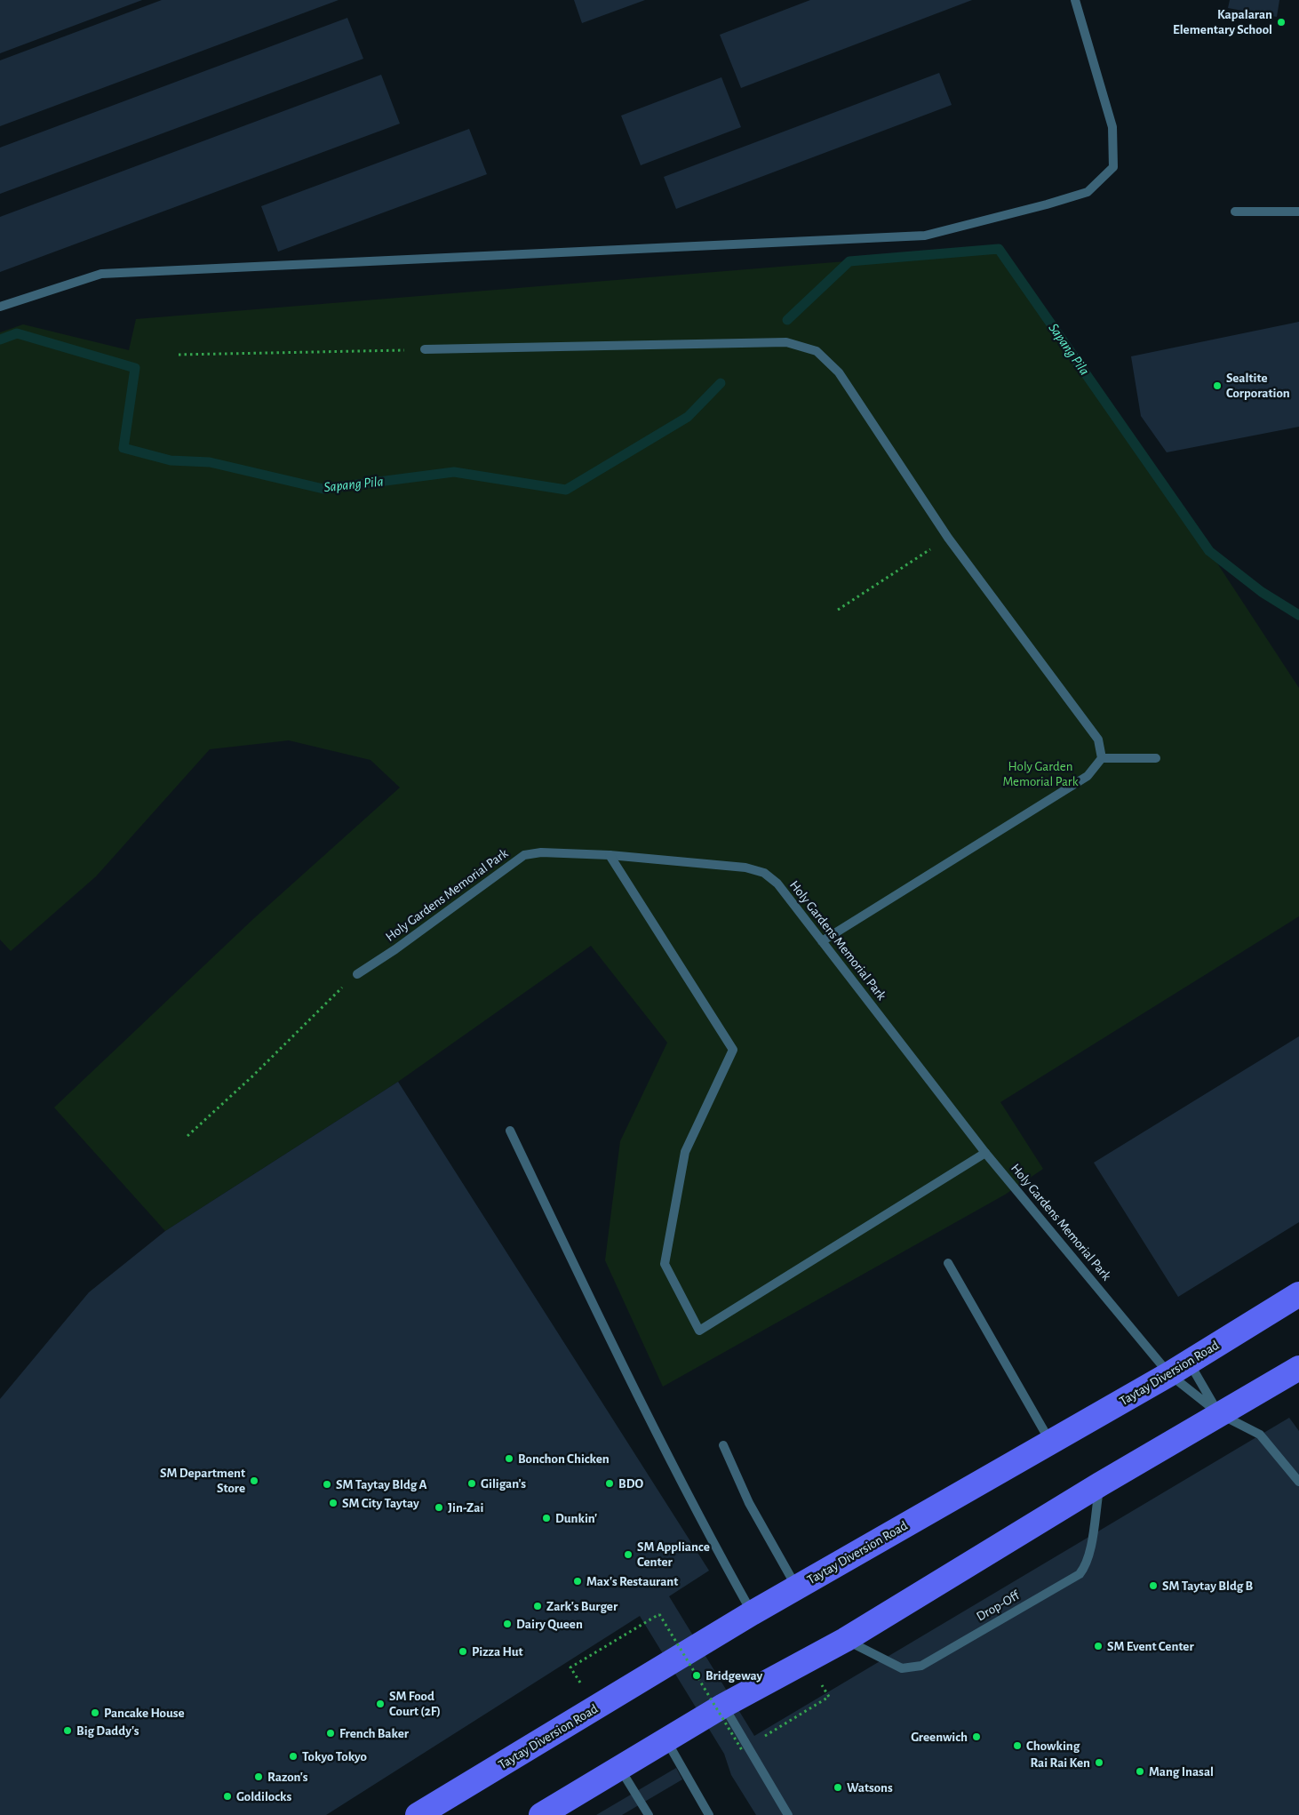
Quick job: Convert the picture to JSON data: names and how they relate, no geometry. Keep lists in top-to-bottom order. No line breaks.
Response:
{"streets":{"main road":["Taytay Diversion Road"],"street":["Holy Gardens Memorial Park","Drop-Off"]},"crossings":[["Holy Gardens Memorial Park","Taytay Diversion Road"]],"water":["Sapang Pila"],"parks":["Holy Garden Memorial Park"],"places":["Kapalaran Elementary School","Sealtite Corporation","Bonchon Chicken","SM Department Store","Giligan's","BDO","SM Taytay Bldg A","SM City Taytay","Jin-Zai","Dunkin'","SM Appliance Center","Max's Restaurant","SM Taytay Bldg B","Zark's Burger","Dairy Queen","SM Event Center","Pizza Hut","Bridgeway","SM Food Court (2F)","Pancake House","Big Daddy's","French Baker","Greenwich","Chowking","Tokyo Tokyo","Rai Rai Ken","Mang Inasal","Razon's","Watsons","Goldilocks"]}
